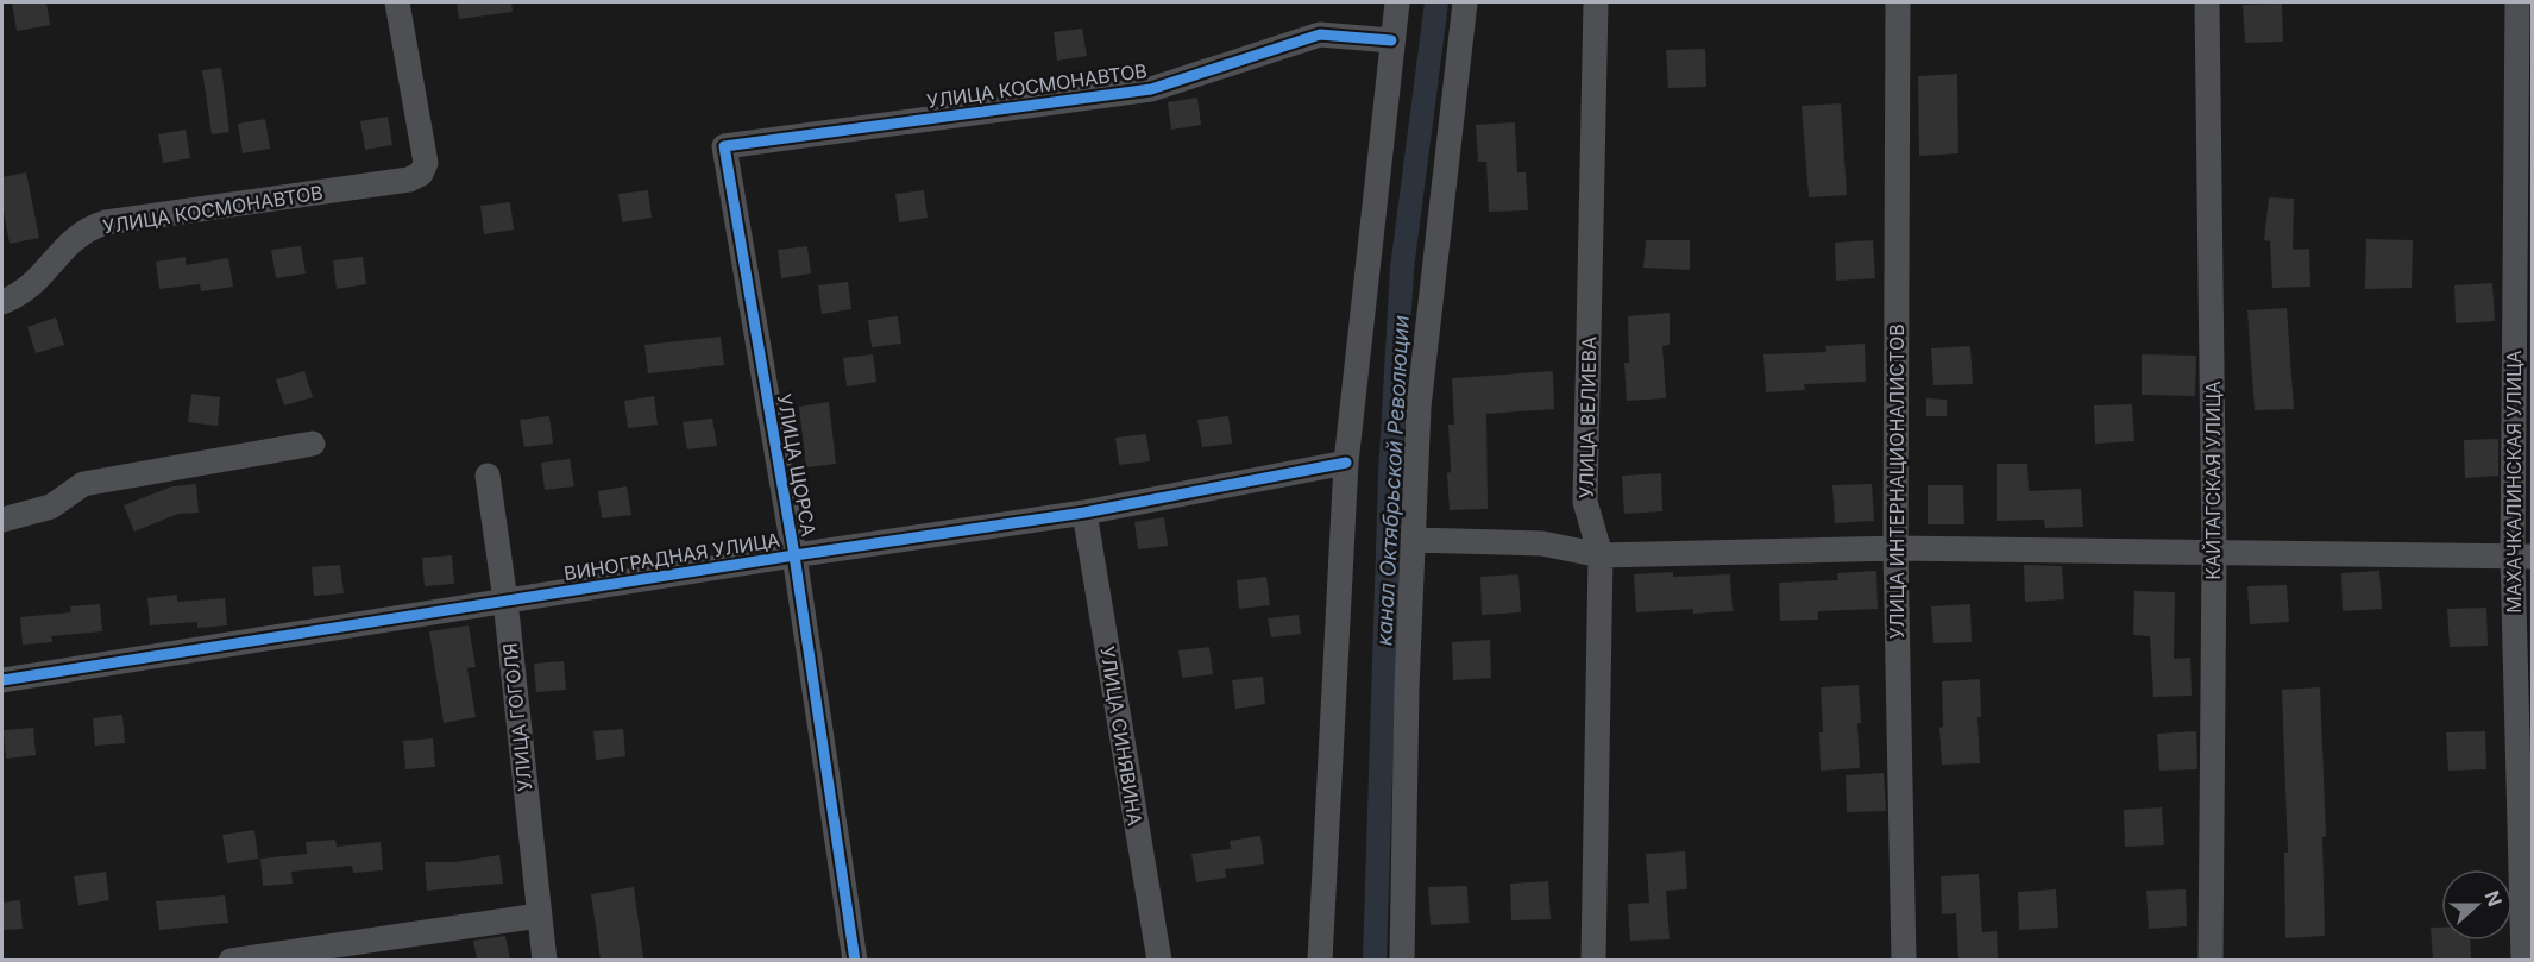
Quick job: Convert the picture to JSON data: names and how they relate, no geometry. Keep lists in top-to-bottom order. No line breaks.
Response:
{"streets":{"street":["УЛИЦА КОСМОНАВТОВ","УЛИЦА ВЕЛИЕВА","УЛИЦА ЩОРСА","КАЙТАГСКАЯ УЛИЦА","УЛИЦА ИНТЕРНАЦИОНАЛИСТОВ","МАХАЧКАЛИНСКАЯ УЛИЦА","ВИНОГРАДНАЯ УЛИЦА","УЛИЦА ГОГОЛЯ","УЛИЦА СИНЯВИНА"]},"crossings":[["УЛИЦА КОСМОНАВТОВ","УЛИЦА ЩОРСА"],["УЛИЦА ЩОРСА","ВИНОГРАДНАЯ УЛИЦА"],["ВИНОГРАДНАЯ УЛИЦА","УЛИЦА ГОГОЛЯ"],["ВИНОГРАДНАЯ УЛИЦА","УЛИЦА СИНЯВИНА"]],"water":["канал Октябрьской Революции"],"north":"right"}
